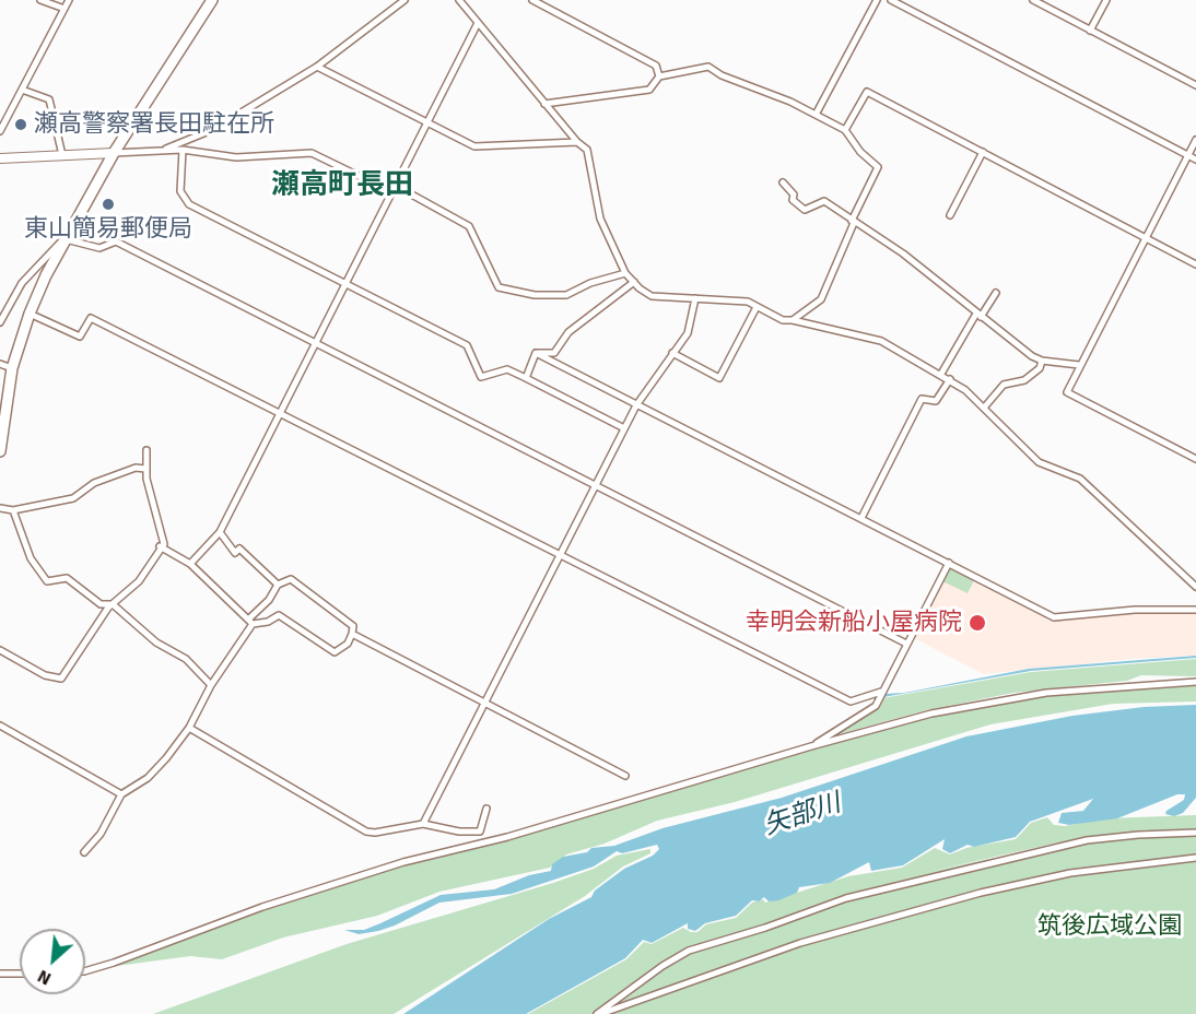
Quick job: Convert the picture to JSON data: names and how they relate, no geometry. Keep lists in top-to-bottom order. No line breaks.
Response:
{"districts":["瀬高町長田"],"water":["矢部川"],"parks":["筑後広域公園"],"places":["瀬高警察署長田駐在所","東山簡易郵便局","幸明会新船小屋病院"],"north":"bottom left"}
